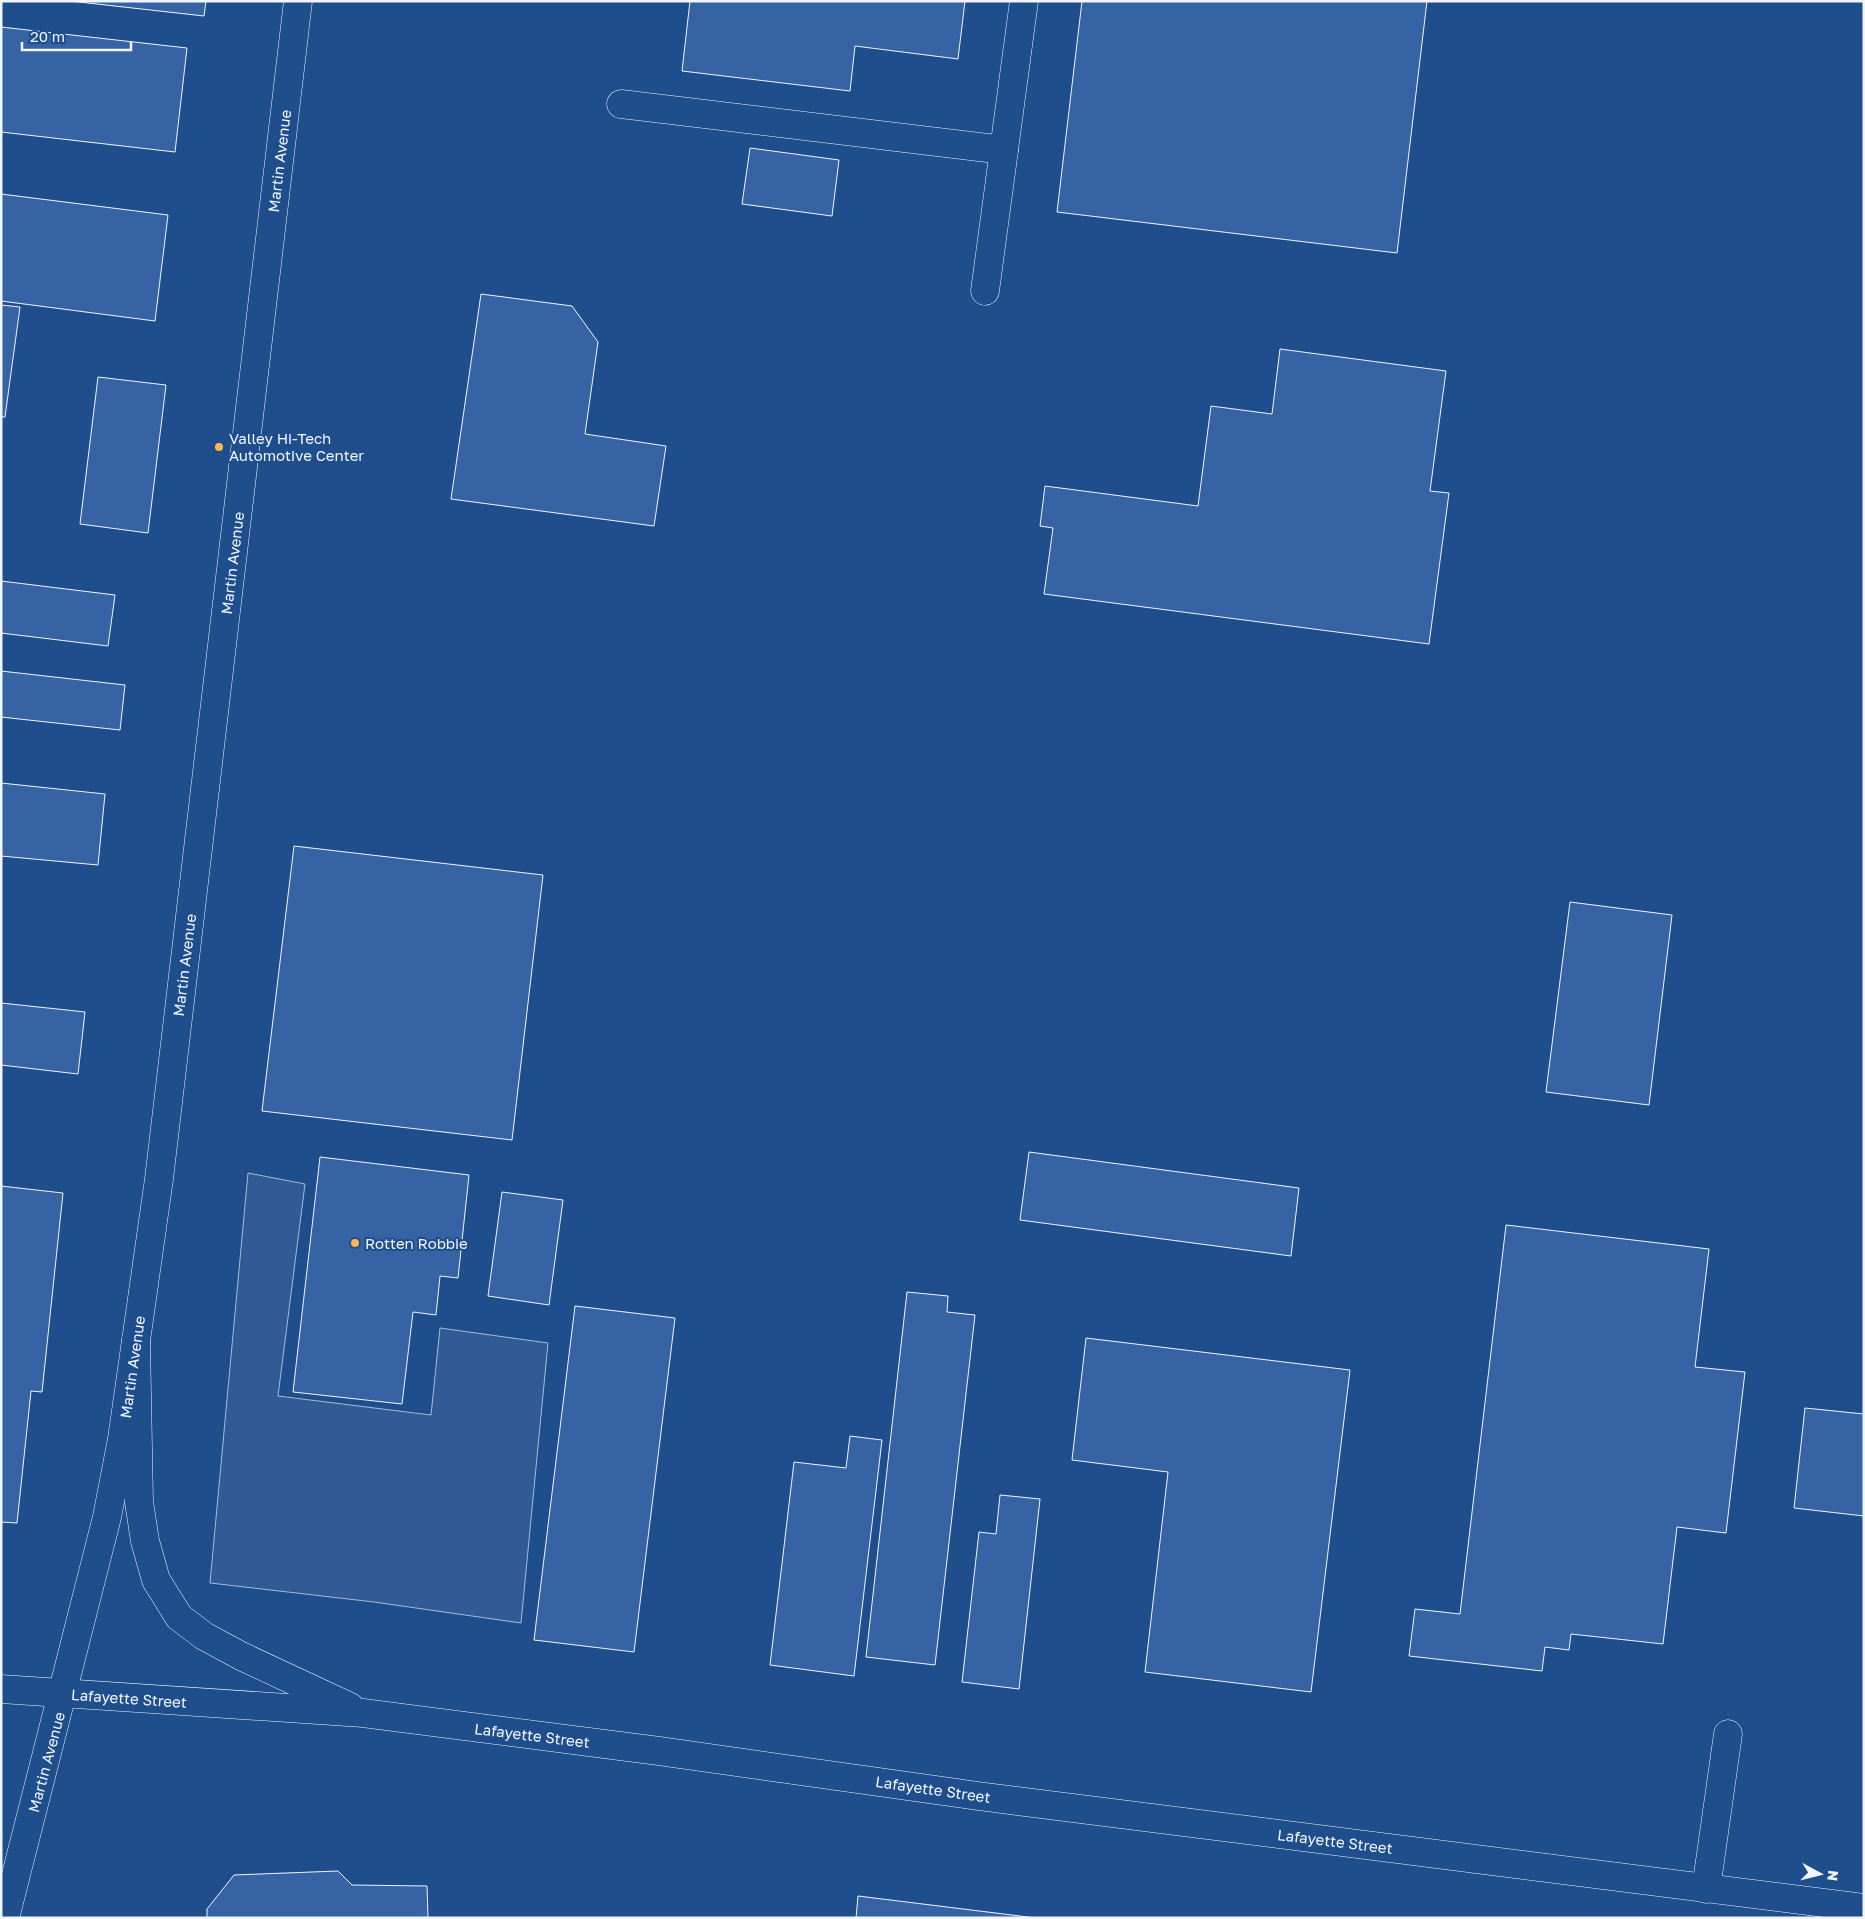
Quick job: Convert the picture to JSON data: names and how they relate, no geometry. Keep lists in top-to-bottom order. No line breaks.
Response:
{"streets":{"main road":["Martin Avenue","Lafayette Street"]},"crossings":[["Martin Avenue","Lafayette Street"]],"places":["Valley Hi-Tech Automotive Center","Rotten Robbie"],"scale_bar":"20 m","north":"right"}
